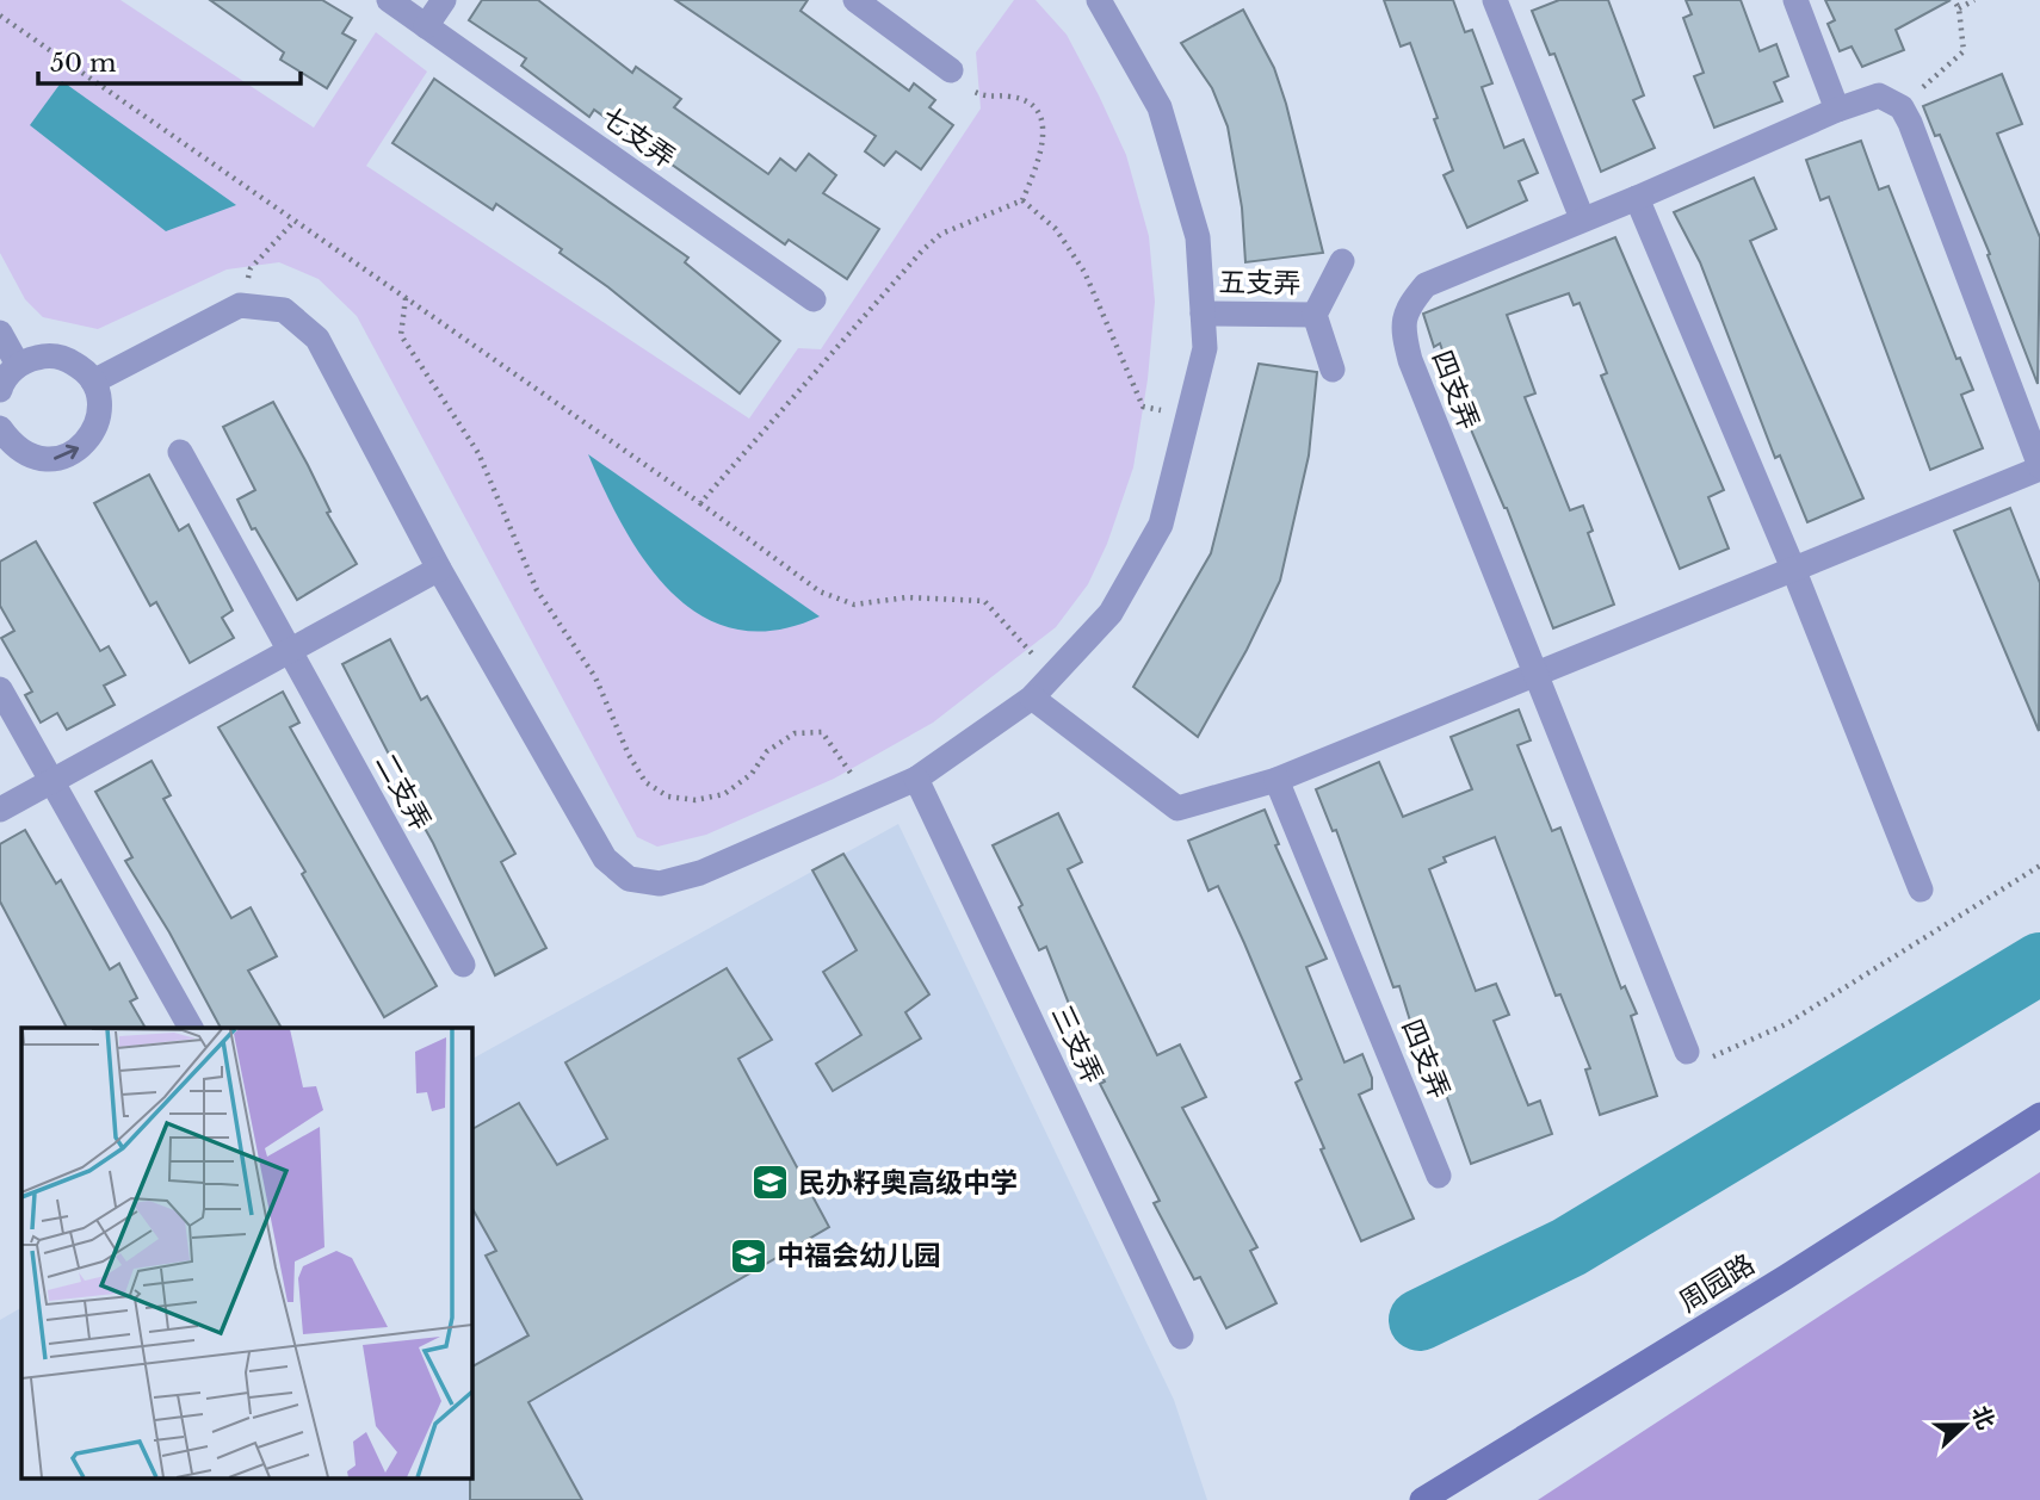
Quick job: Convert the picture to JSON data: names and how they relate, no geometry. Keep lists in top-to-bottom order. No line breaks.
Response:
{"streets":{"street":["七支弄","五支弄","四支弄","二支弄","三支弄","周园路"]},"places":{"school or university":["民办籽奥高级中学","中福会幼儿园"]},"scale_bar":"50 m","north":"right"}
